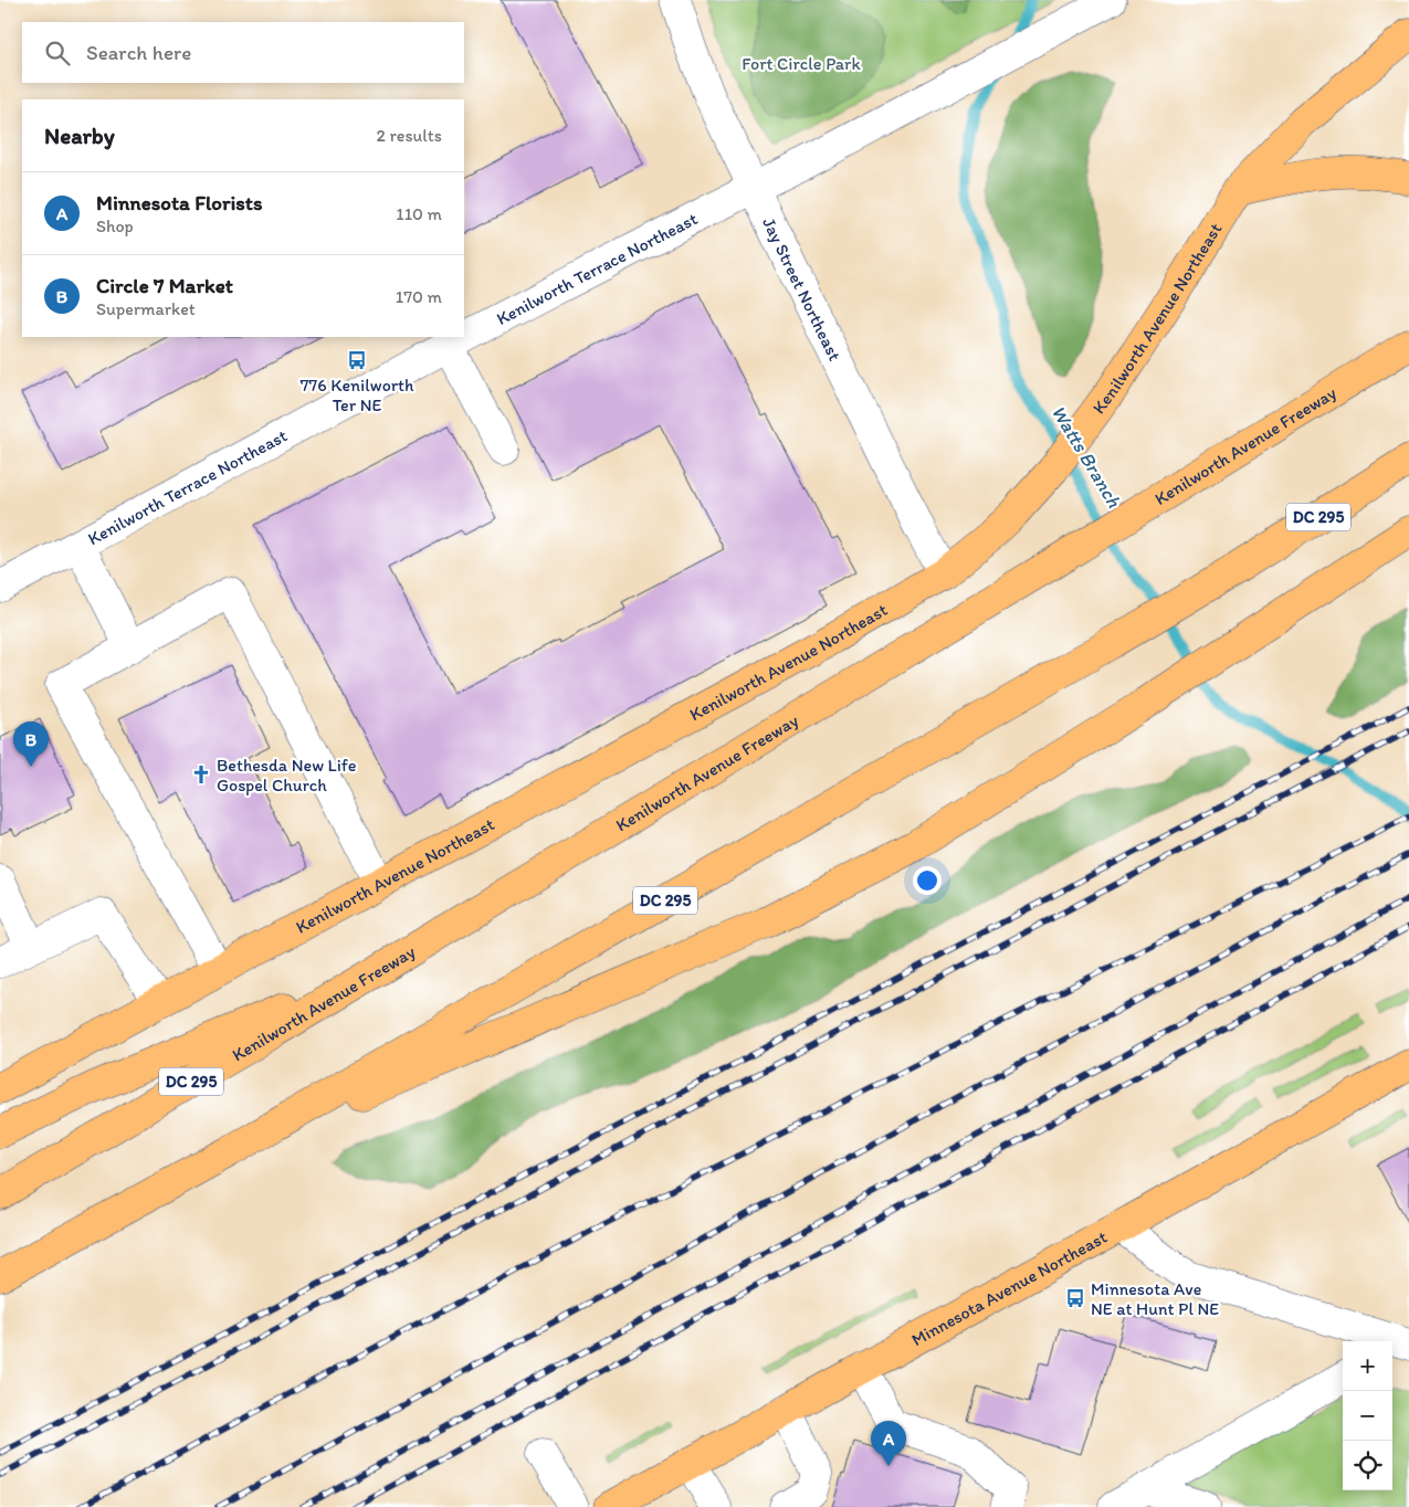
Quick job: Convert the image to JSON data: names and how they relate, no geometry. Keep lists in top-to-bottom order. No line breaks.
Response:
{"streets":{"main road":["Kenilworth Avenue Northeast","Kenilworth Avenue Freeway","DC 295","Minnesota Avenue Northeast"],"street":["Kenilworth Terrace Northeast","Jay Street Northeast"]},"crossings":[["Kenilworth Terrace Northeast","Jay Street Northeast"],["Jay Street Northeast","Kenilworth Avenue Northeast"]],"water":["Watts Branch"],"parks":["Fort Circle Park"],"places":{"bus stop":["776 Kenilworth Ter NE","Minnesota Ave NE at Hunt Pl NE"],"church":["Bethesda New Life Gospel Church"]},"page":{"search":"Search here","heading":["Nearby","2 results"],"list":[{"mark":"A","name":"Minnesota Florists","note":"Shop","value":"110 m"},{"mark":"B","name":"Circle 7 Market","note":"Supermarket","value":"170 m"}],"pins":["B","A"],"map_buttons":["+","−"]}}
